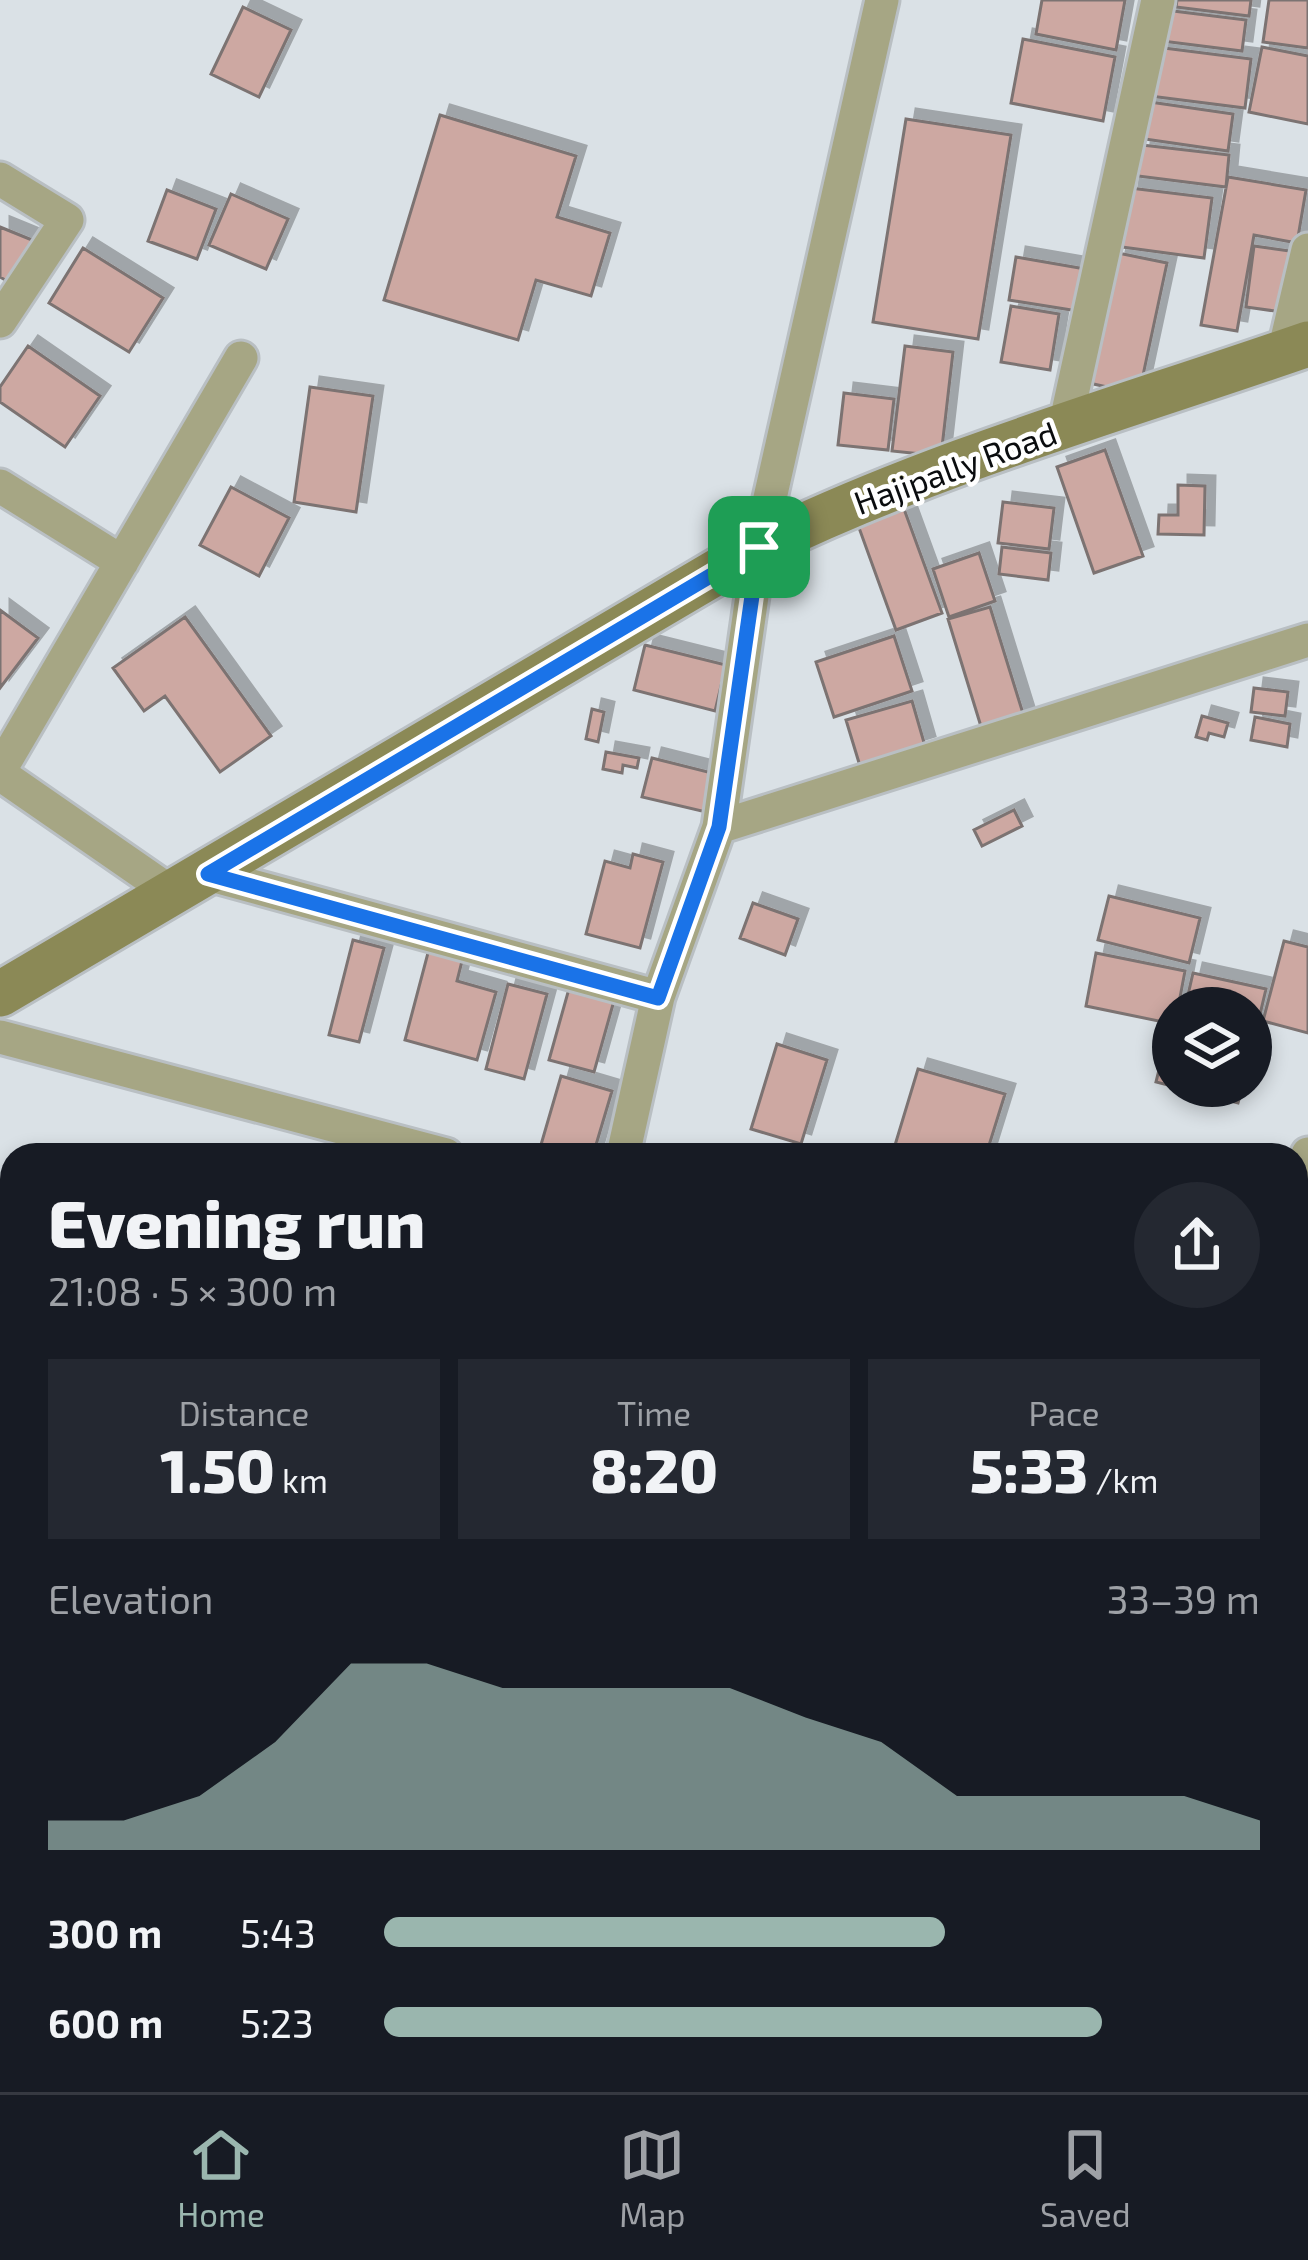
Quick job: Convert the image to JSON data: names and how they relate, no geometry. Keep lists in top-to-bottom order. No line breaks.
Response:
{"streets":{"street":["Hajipally Road"]},"page":{"heading":["Evening run","21:08 · 5 × 300 m"],"stats":[["Distance","1.50 km"],["Time","8:20"],["Pace","5:33 /km"]],"chart":["Elevation","33–39 m"],"list":[{"name":"300 m","note":"5:43"},{"name":"600 m","note":"5:23"}],"tabs":["Home","Map","Saved"]}}
